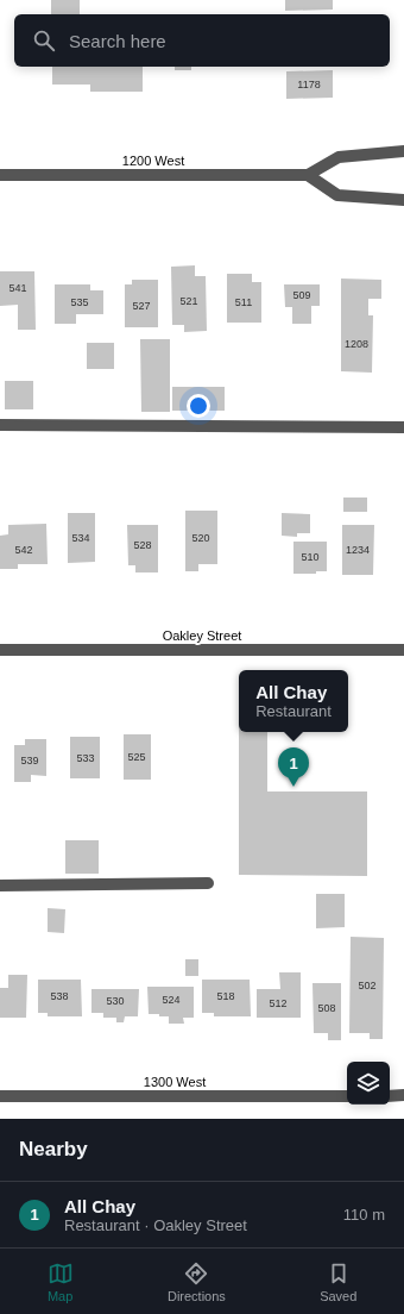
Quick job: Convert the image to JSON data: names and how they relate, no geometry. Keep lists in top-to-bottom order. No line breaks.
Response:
{"streets":{"street":["1200 West","Oakley Street","1300 West"]},"house_numbers":["1178","541","509","521","535","511","527","1208","534","520","528","542","1234","510","525","533","539","502","538","518","524","530","512","508"],"page":{"search":"Search here","popup":["All Chay","Restaurant"],"pins":"1","heading":"Nearby","list":[{"mark":"1","name":"All Chay","note":"Restaurant · Oakley Street","value":"110 m"}],"nav":["Map","Directions","Saved"]}}
